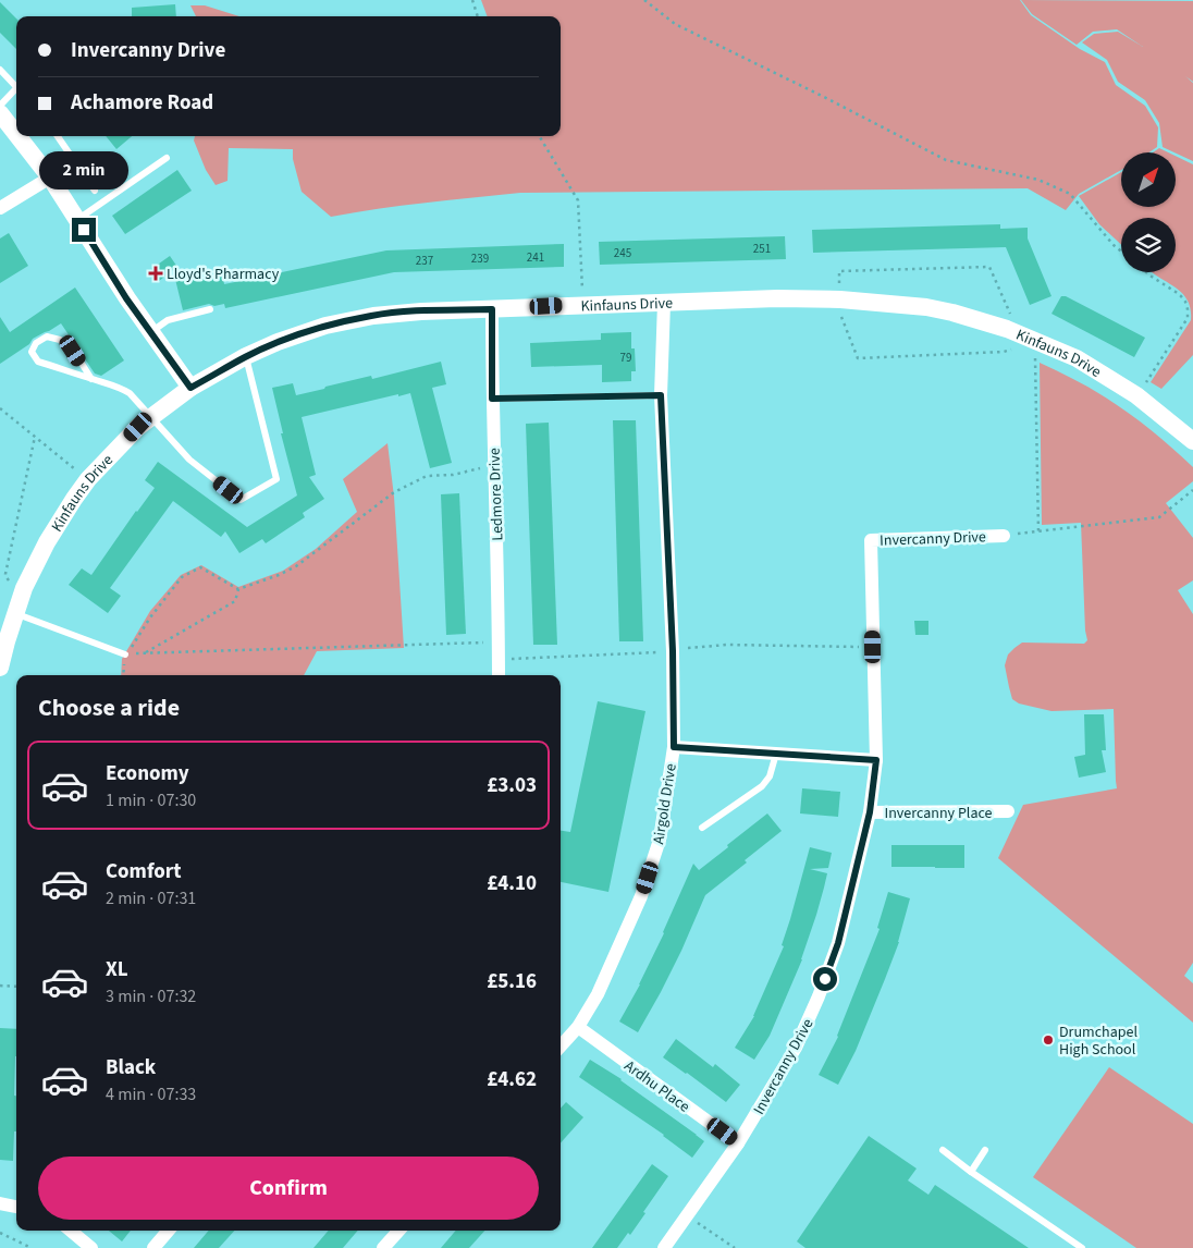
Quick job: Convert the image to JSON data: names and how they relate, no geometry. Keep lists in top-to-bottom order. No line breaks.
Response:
{"streets":{"street":["Kinfauns Drive","Ledmore Drive","Invercanny Drive","Airgold Drive","Invercanny Place","Ardhu Place"]},"crossings":[["Kinfauns Drive","Ledmore Drive"],["Kinfauns Drive","Airgold Drive"],["Invercanny Drive","Invercanny Place"],["Invercanny Drive","Ardhu Place"],["Airgold Drive","Ardhu Place"]],"places":{"health":["Lloyd's Pharmacy"],"other":["Drumchapel High School"]},"house_numbers":["251","245","241","239","237","79"],"north":"top right","page":{"banner":["Invercanny Drive","Achamore Road"],"bubble":"2 min","heading":"Choose a ride","list":[{"name":"Economy","note":"1 min · 07:30","value":"£3.03"},{"name":"Comfort","note":"2 min · 07:31","value":"£4.10"},{"name":"XL","note":"3 min · 07:32","value":"£5.16"},{"name":"Black","note":"4 min · 07:33","value":"£4.62"}],"buttons":"Confirm"}}
